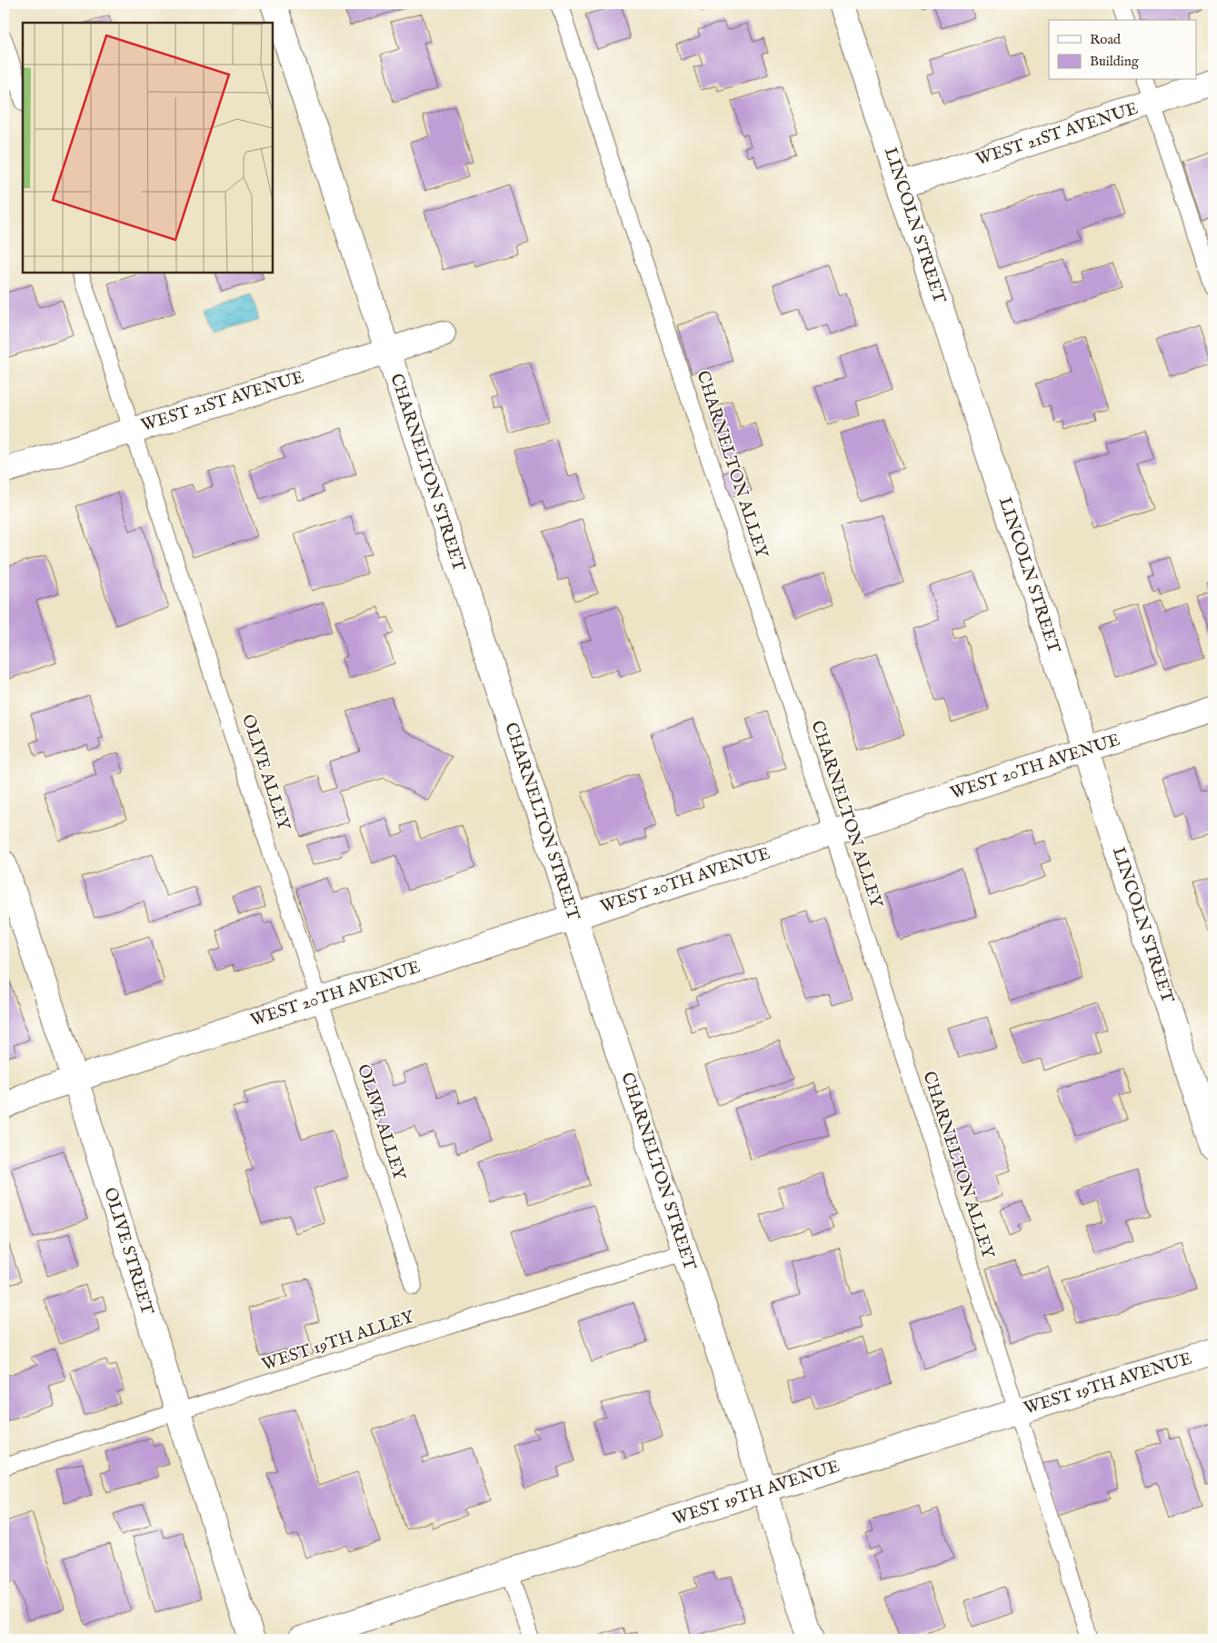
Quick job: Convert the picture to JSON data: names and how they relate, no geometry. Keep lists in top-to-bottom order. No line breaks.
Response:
{"streets":{"street":["WEST 21ST AVENUE","LINCOLN STREET","CHARNELTON STREET","WEST 20TH AVENUE","OLIVE STREET","WEST 19TH AVENUE"],"lane":["CHARNELTON ALLEY","OLIVE ALLEY","WEST 19TH ALLEY"]},"crossings":[["WEST 21ST AVENUE","LINCOLN STREET"],["WEST 21ST AVENUE","CHARNELTON STREET"],["WEST 21ST AVENUE","OLIVE ALLEY"],["LINCOLN STREET","WEST 20TH AVENUE"],["CHARNELTON ALLEY","WEST 20TH AVENUE"],["CHARNELTON ALLEY","WEST 19TH AVENUE"],["CHARNELTON STREET","WEST 20TH AVENUE"],["CHARNELTON STREET","WEST 19TH ALLEY"],["CHARNELTON STREET","WEST 19TH AVENUE"],["WEST 20TH AVENUE","OLIVE ALLEY"],["WEST 20TH AVENUE","OLIVE STREET"],["OLIVE STREET","WEST 19TH ALLEY"]],"legend":["Road","Building"]}
